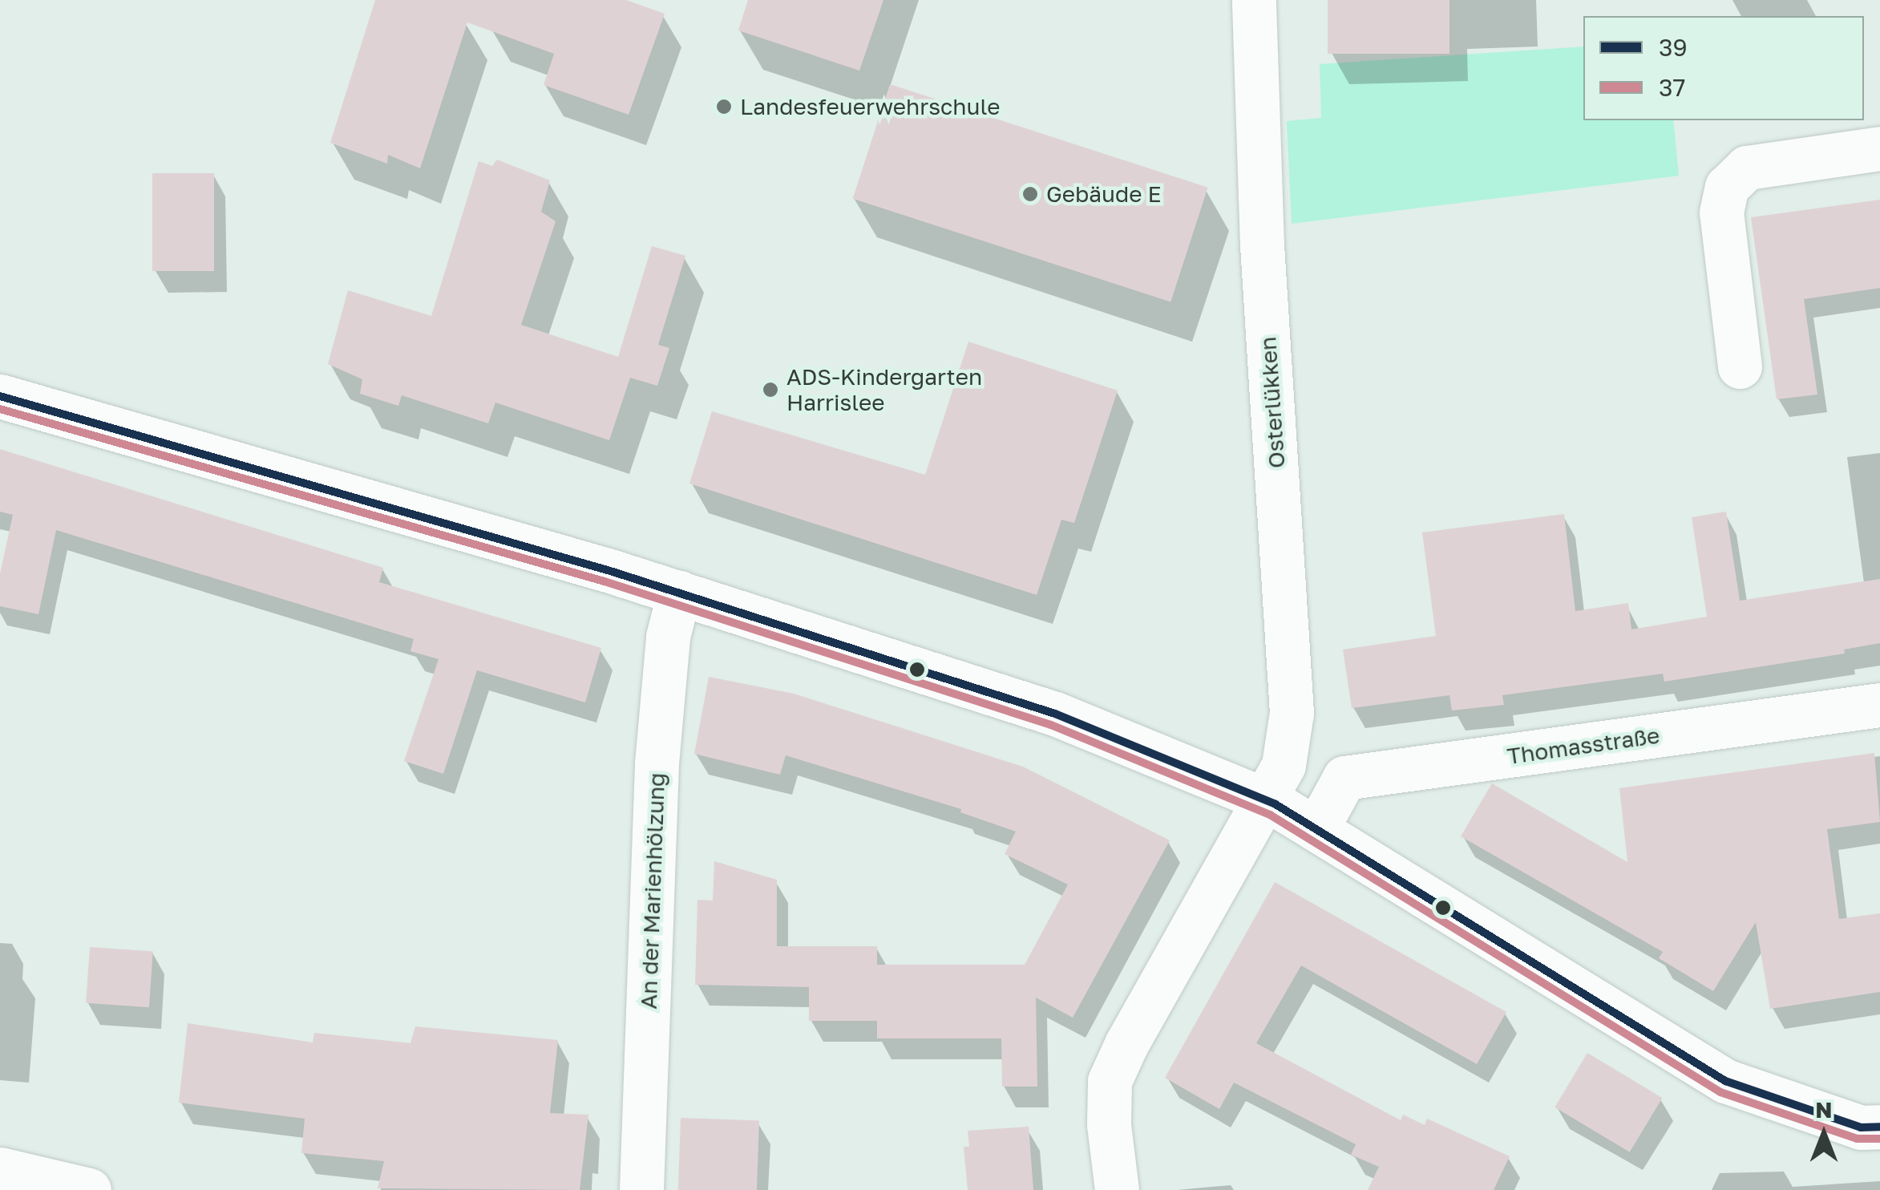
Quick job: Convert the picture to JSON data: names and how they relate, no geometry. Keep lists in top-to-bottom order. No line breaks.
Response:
{"streets":{"street":["Osterlükken","Thomasstraße","An der Marienhölzung"]},"places":["Landesfeuerwehrschule","Gebäude E","ADS-Kindergarten Harrislee"],"lines":["transit line 39","transit line 37"],"legend":["39","37"],"north":"top"}
